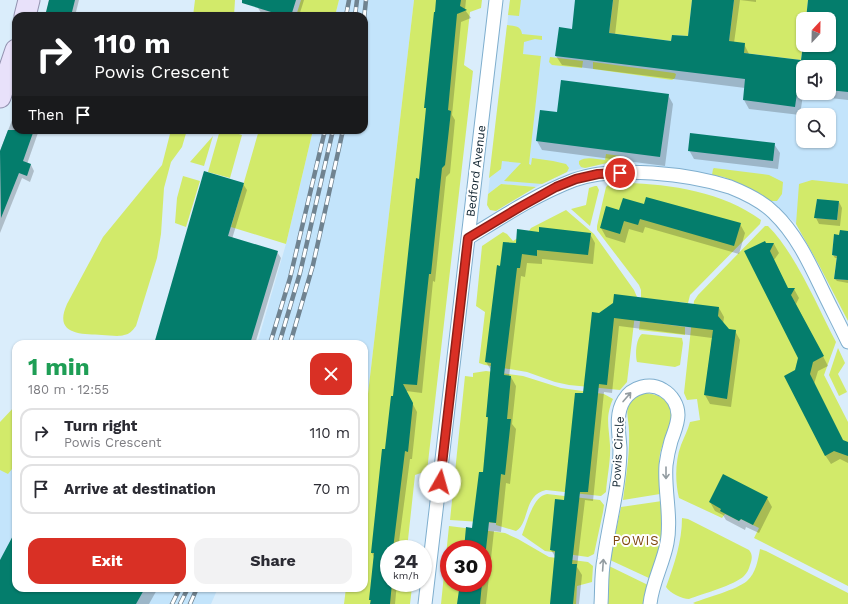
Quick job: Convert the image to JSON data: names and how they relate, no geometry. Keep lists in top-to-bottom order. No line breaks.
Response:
{"streets":{"street":["Bedford Avenue","Powis Circle"]},"districts":["POWIS"],"north":"top","page":{"turn":["110 m","Powis Crescent"],"then":"Then","heading":["1 min","180 m · 12:55"],"list":[{"name":"Turn right","note":"Powis Crescent","value":"110 m"},{"name":"Arrive at destination","value":"70 m"}],"buttons":["Exit","Share"],"speed":"24 km/h","limit":"30"}}
